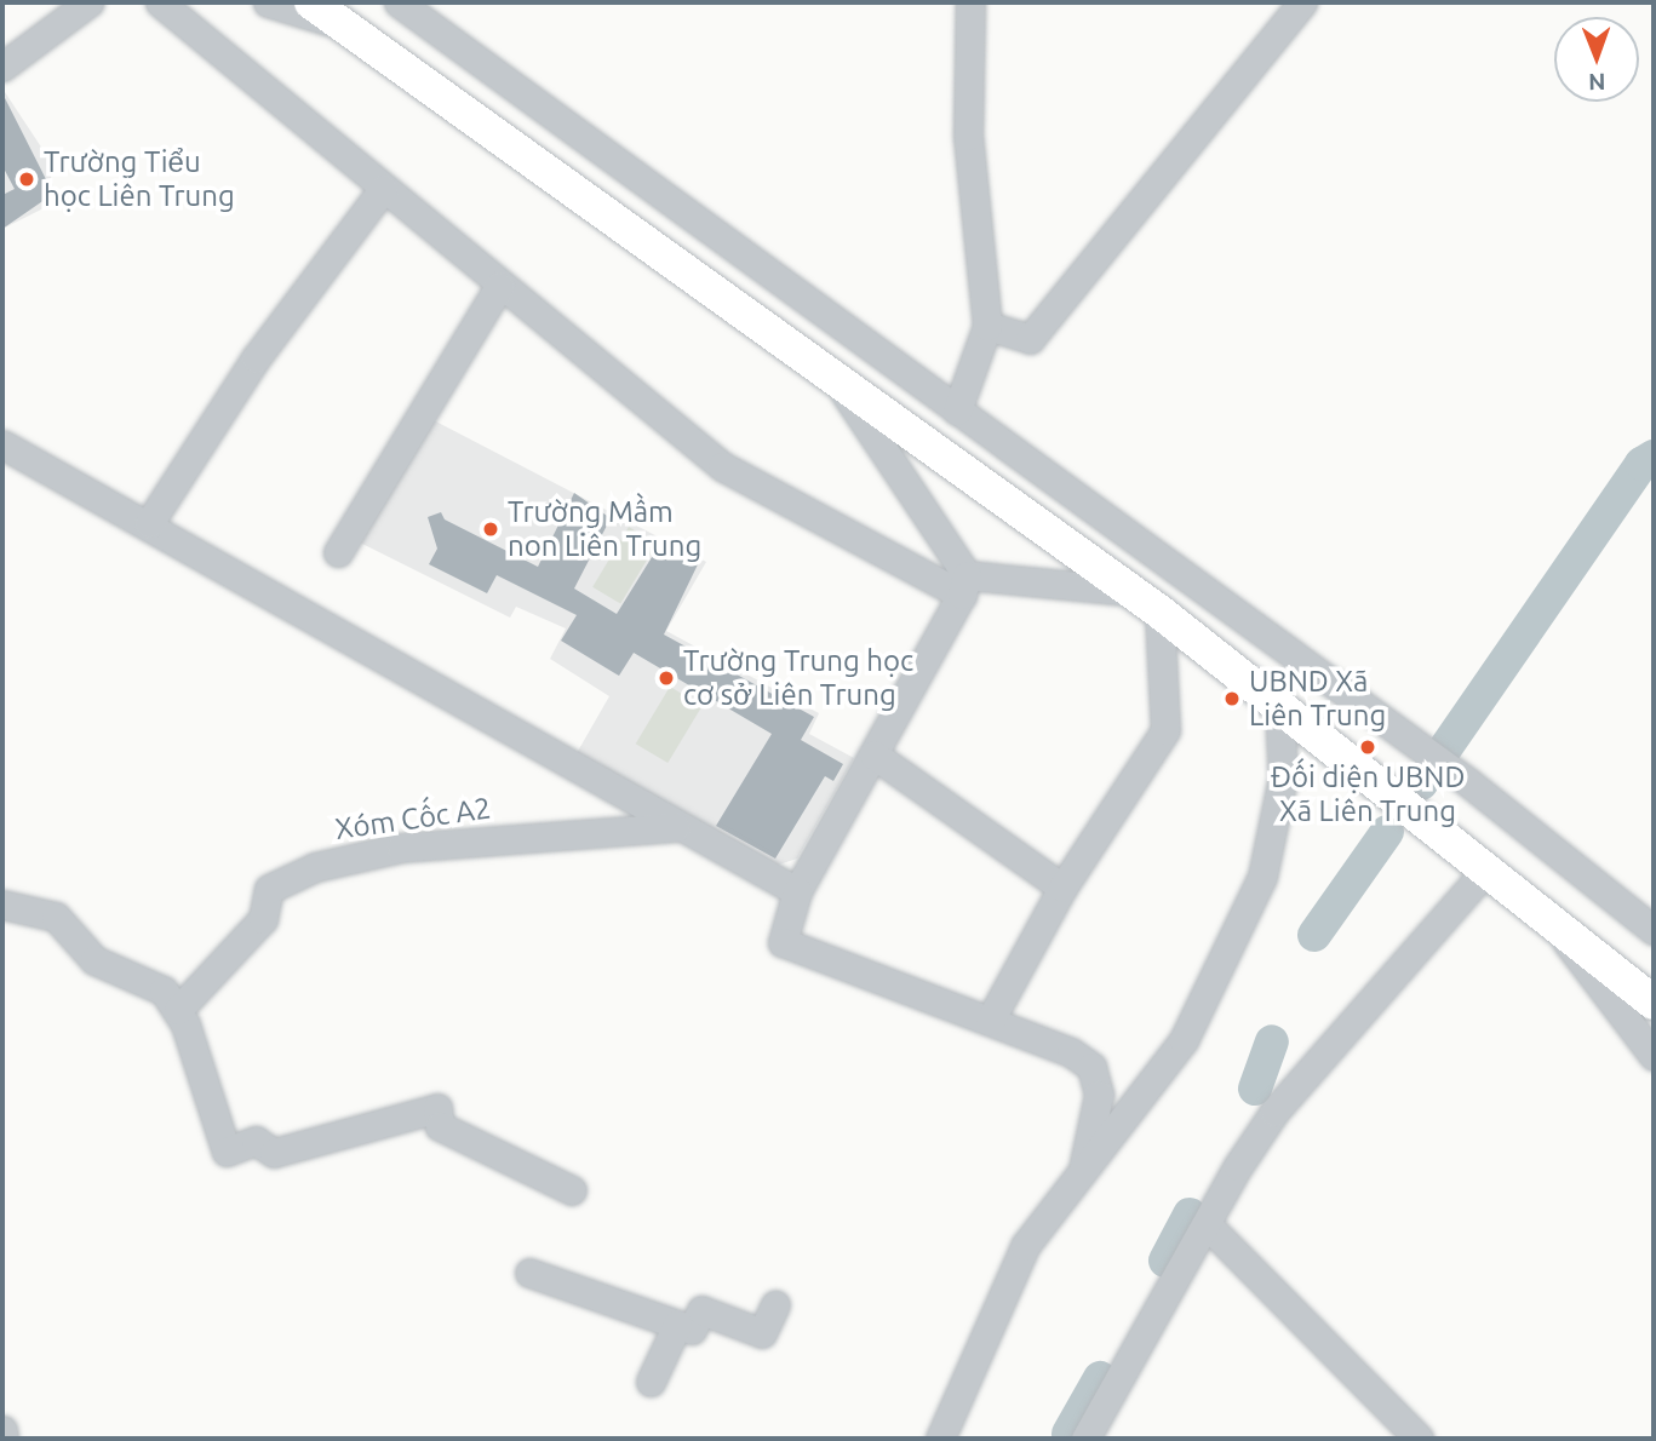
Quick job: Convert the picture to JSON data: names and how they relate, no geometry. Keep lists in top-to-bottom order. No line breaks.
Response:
{"streets":{"street":["Xóm Cốc A2"]},"places":["Trường Tiểu học Liên Trung","Trường Mầm non Liên Trung","Trường Trung học cơ sở Liên Trung","UBND Xã Liên Trung","Đối diện UBND Xã Liên Trung"],"north":"bottom"}
